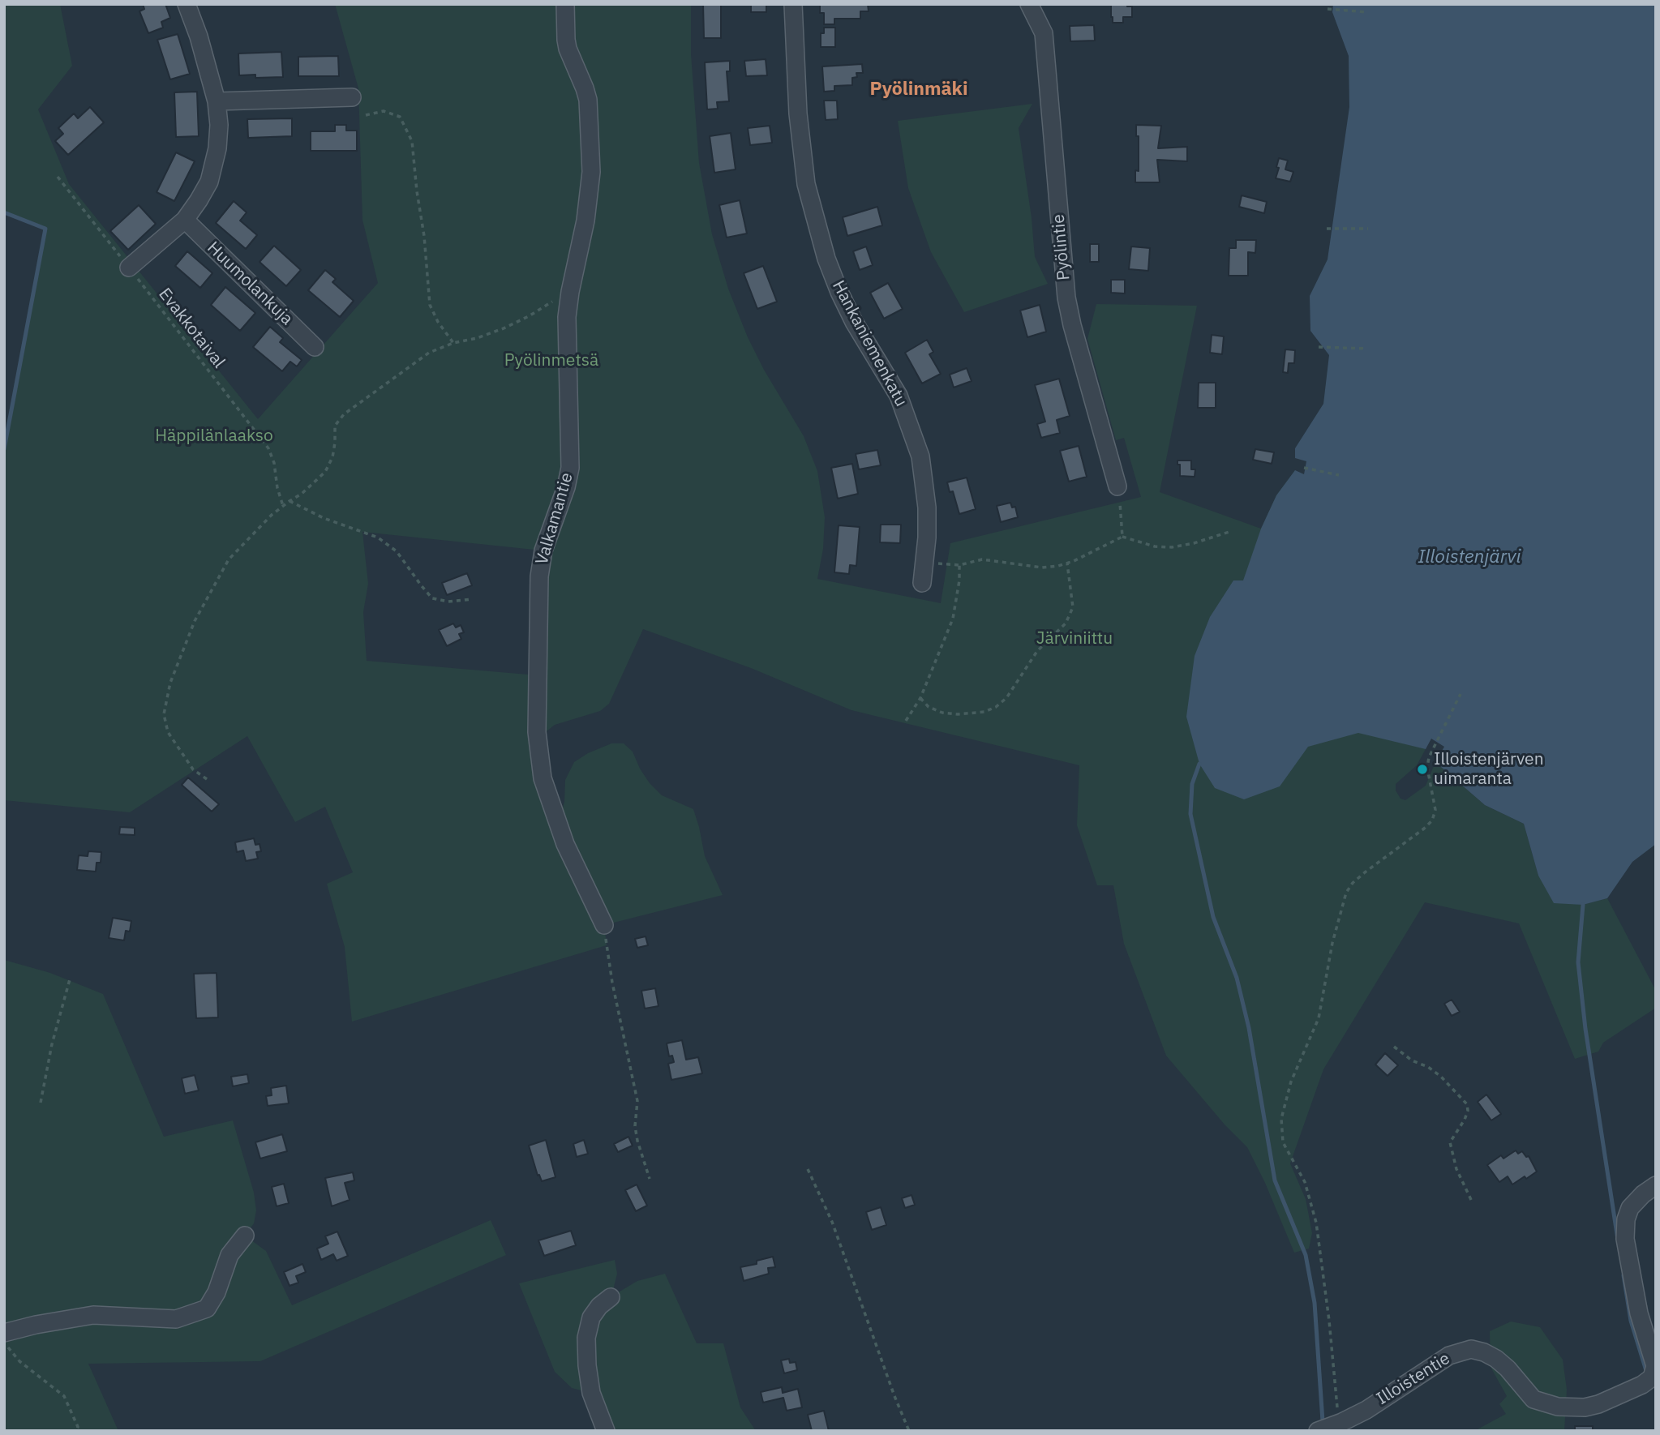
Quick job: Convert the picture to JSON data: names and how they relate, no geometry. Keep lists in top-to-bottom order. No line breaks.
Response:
{"streets":{"street":["Pyölintie","Huumolankuja","Hankaniemenkatu","Valkamantie","Illoistentie"],"path":["Evakkotaival"]},"districts":["Pyölinmäki"],"water":["Illoistenjärvi"],"parks":["Pyölinmetsä","Häppilänlaakso","Järviniittu"],"places":["Illoistenjärven uimaranta"]}
